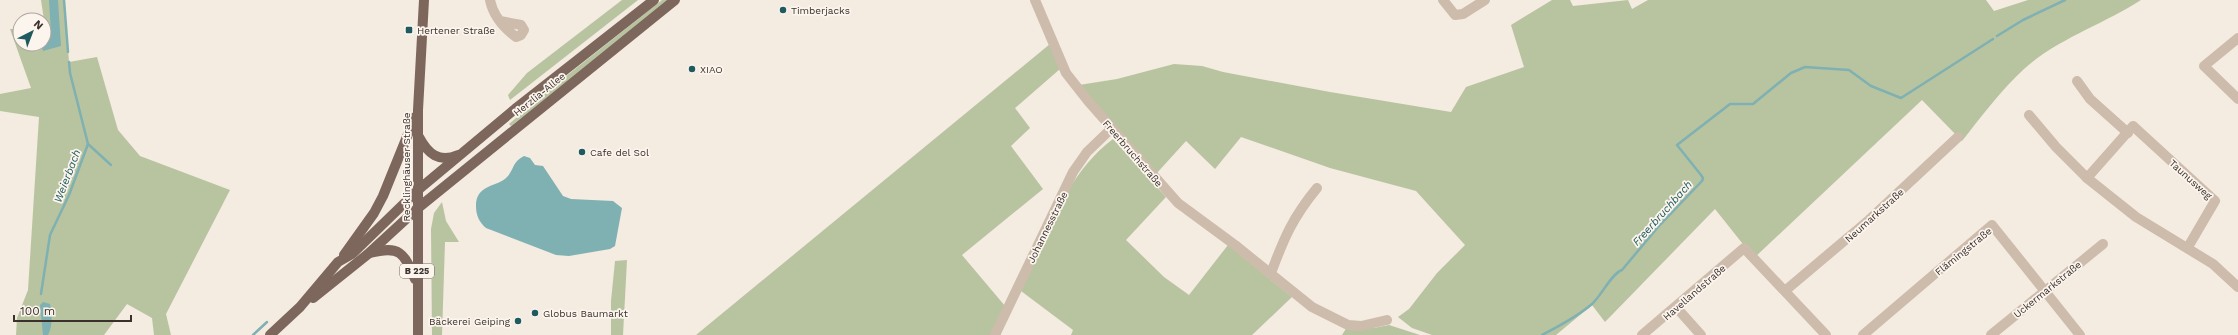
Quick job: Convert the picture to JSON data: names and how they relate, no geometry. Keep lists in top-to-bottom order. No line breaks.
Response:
{"streets":{"main road":["Herzlia-Allee","Recklinghäuser Straße","B 225"],"street":["Freerbruchstraße","Taunusweg","Neumarkstraße","Johannesstraße","Flämingstraße","Uckermarkstraße","Havellandstraße"]},"crossings":[["Herzlia-Allee","Recklinghäuser Straße"],["Freerbruchstraße","Johannesstraße"],["Neumarkstraße","Havellandstraße"],["Flämingstraße","Uckermarkstraße"]],"water":["Weierbach","Freerbruchbach"],"places":{"other":["Timberjacks","XIAO","Cafe del Sol","Globus Baumarkt","Bäckerei Geiping"],"transit":["Hertener Straße"]},"scale_bar":"100 m","north":"top right"}
